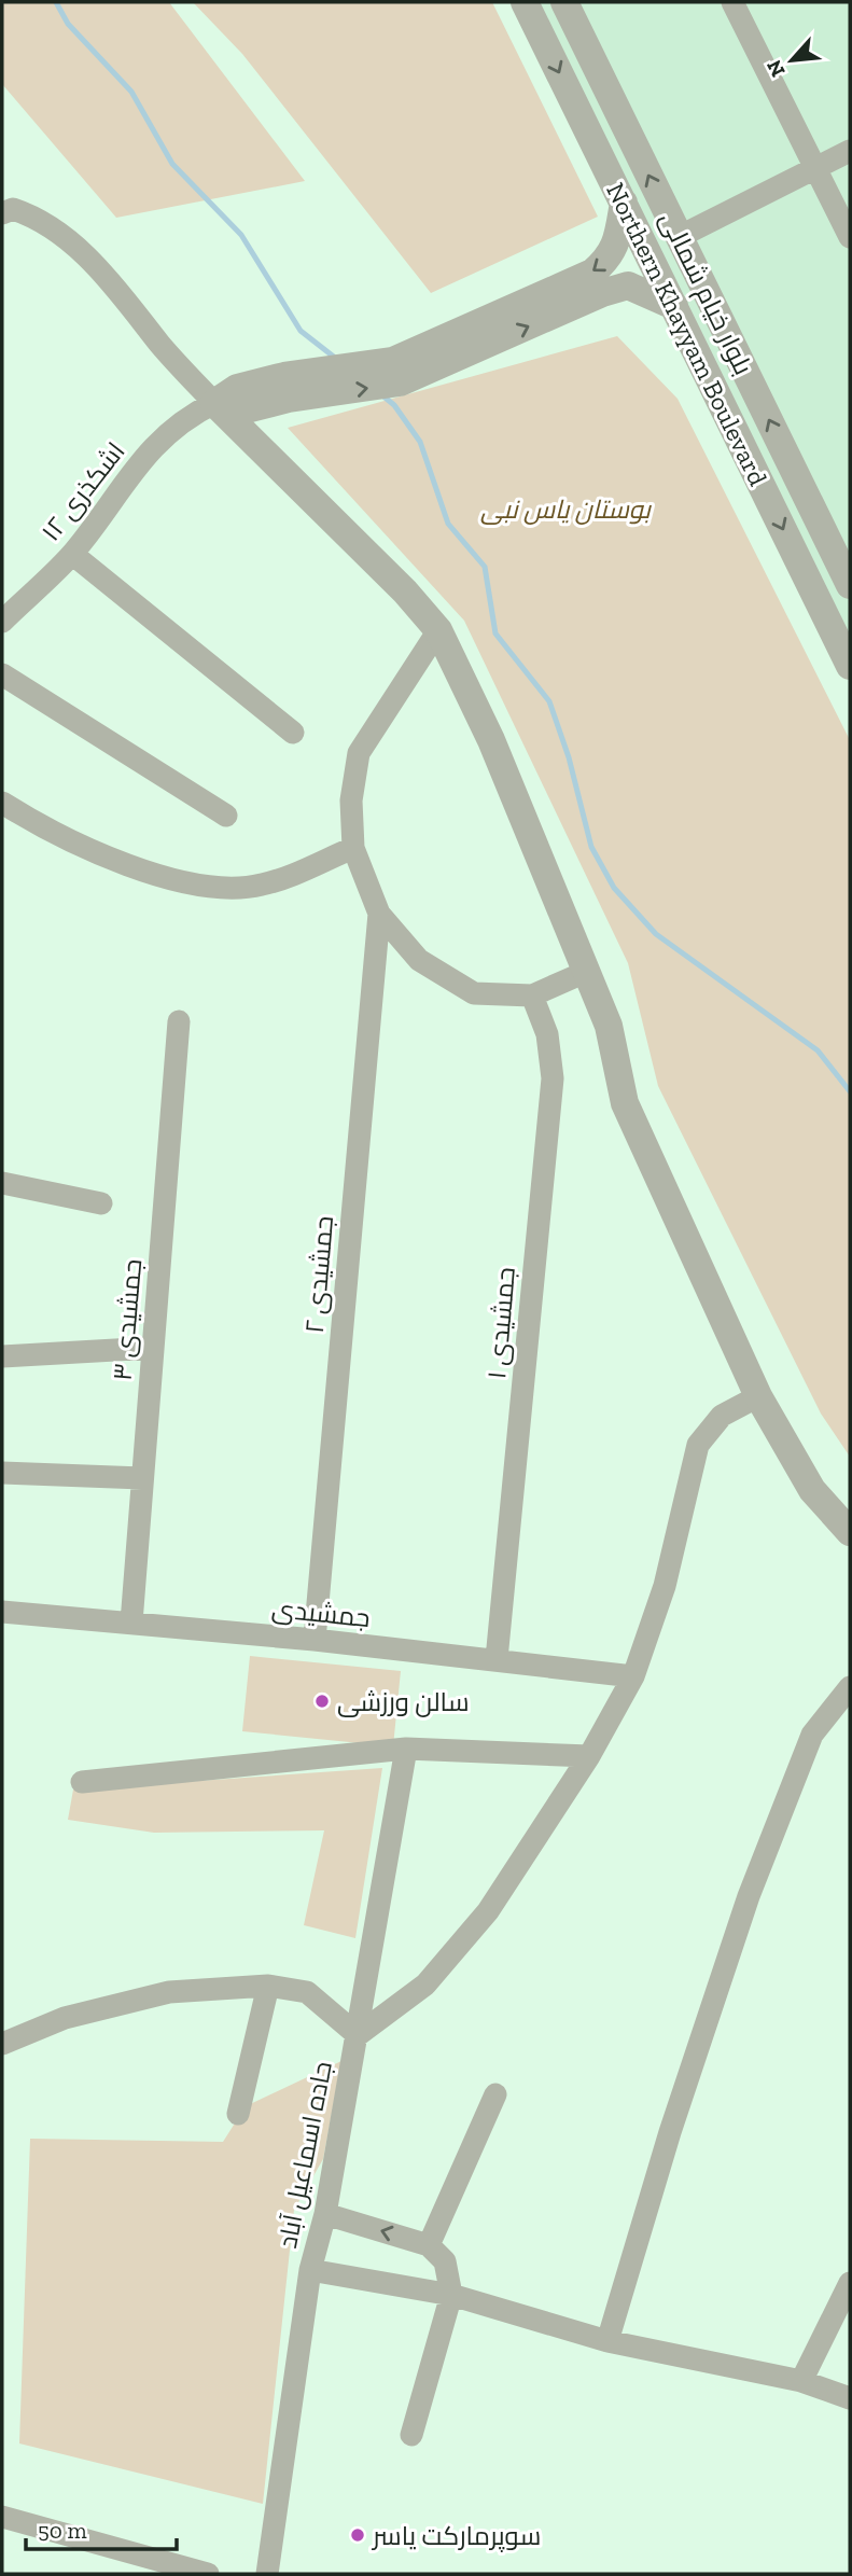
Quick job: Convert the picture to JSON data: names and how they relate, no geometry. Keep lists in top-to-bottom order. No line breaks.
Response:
{"streets":{"street":["بلوار خیام شمالی","Northern Khayyam Boulevard","اشکذری ۱۲","جمشیدی ۲","جمشیدی ۳","جمشیدی ۱","جمشیدی","جاده اسماعیل آباد"]},"crossings":[["جمشیدی ۲","جمشیدی"],["جمشیدی ۳","جمشیدی"],["جمشیدی ۱","جمشیدی"]],"one_way":["Northern Khayyam Boulevard"],"parks":["بوستان یاس نبی"],"places":["سالن ورزشی","سوپرمارکت یاسر"],"scale_bar":"50 m","north":"bottom left"}
